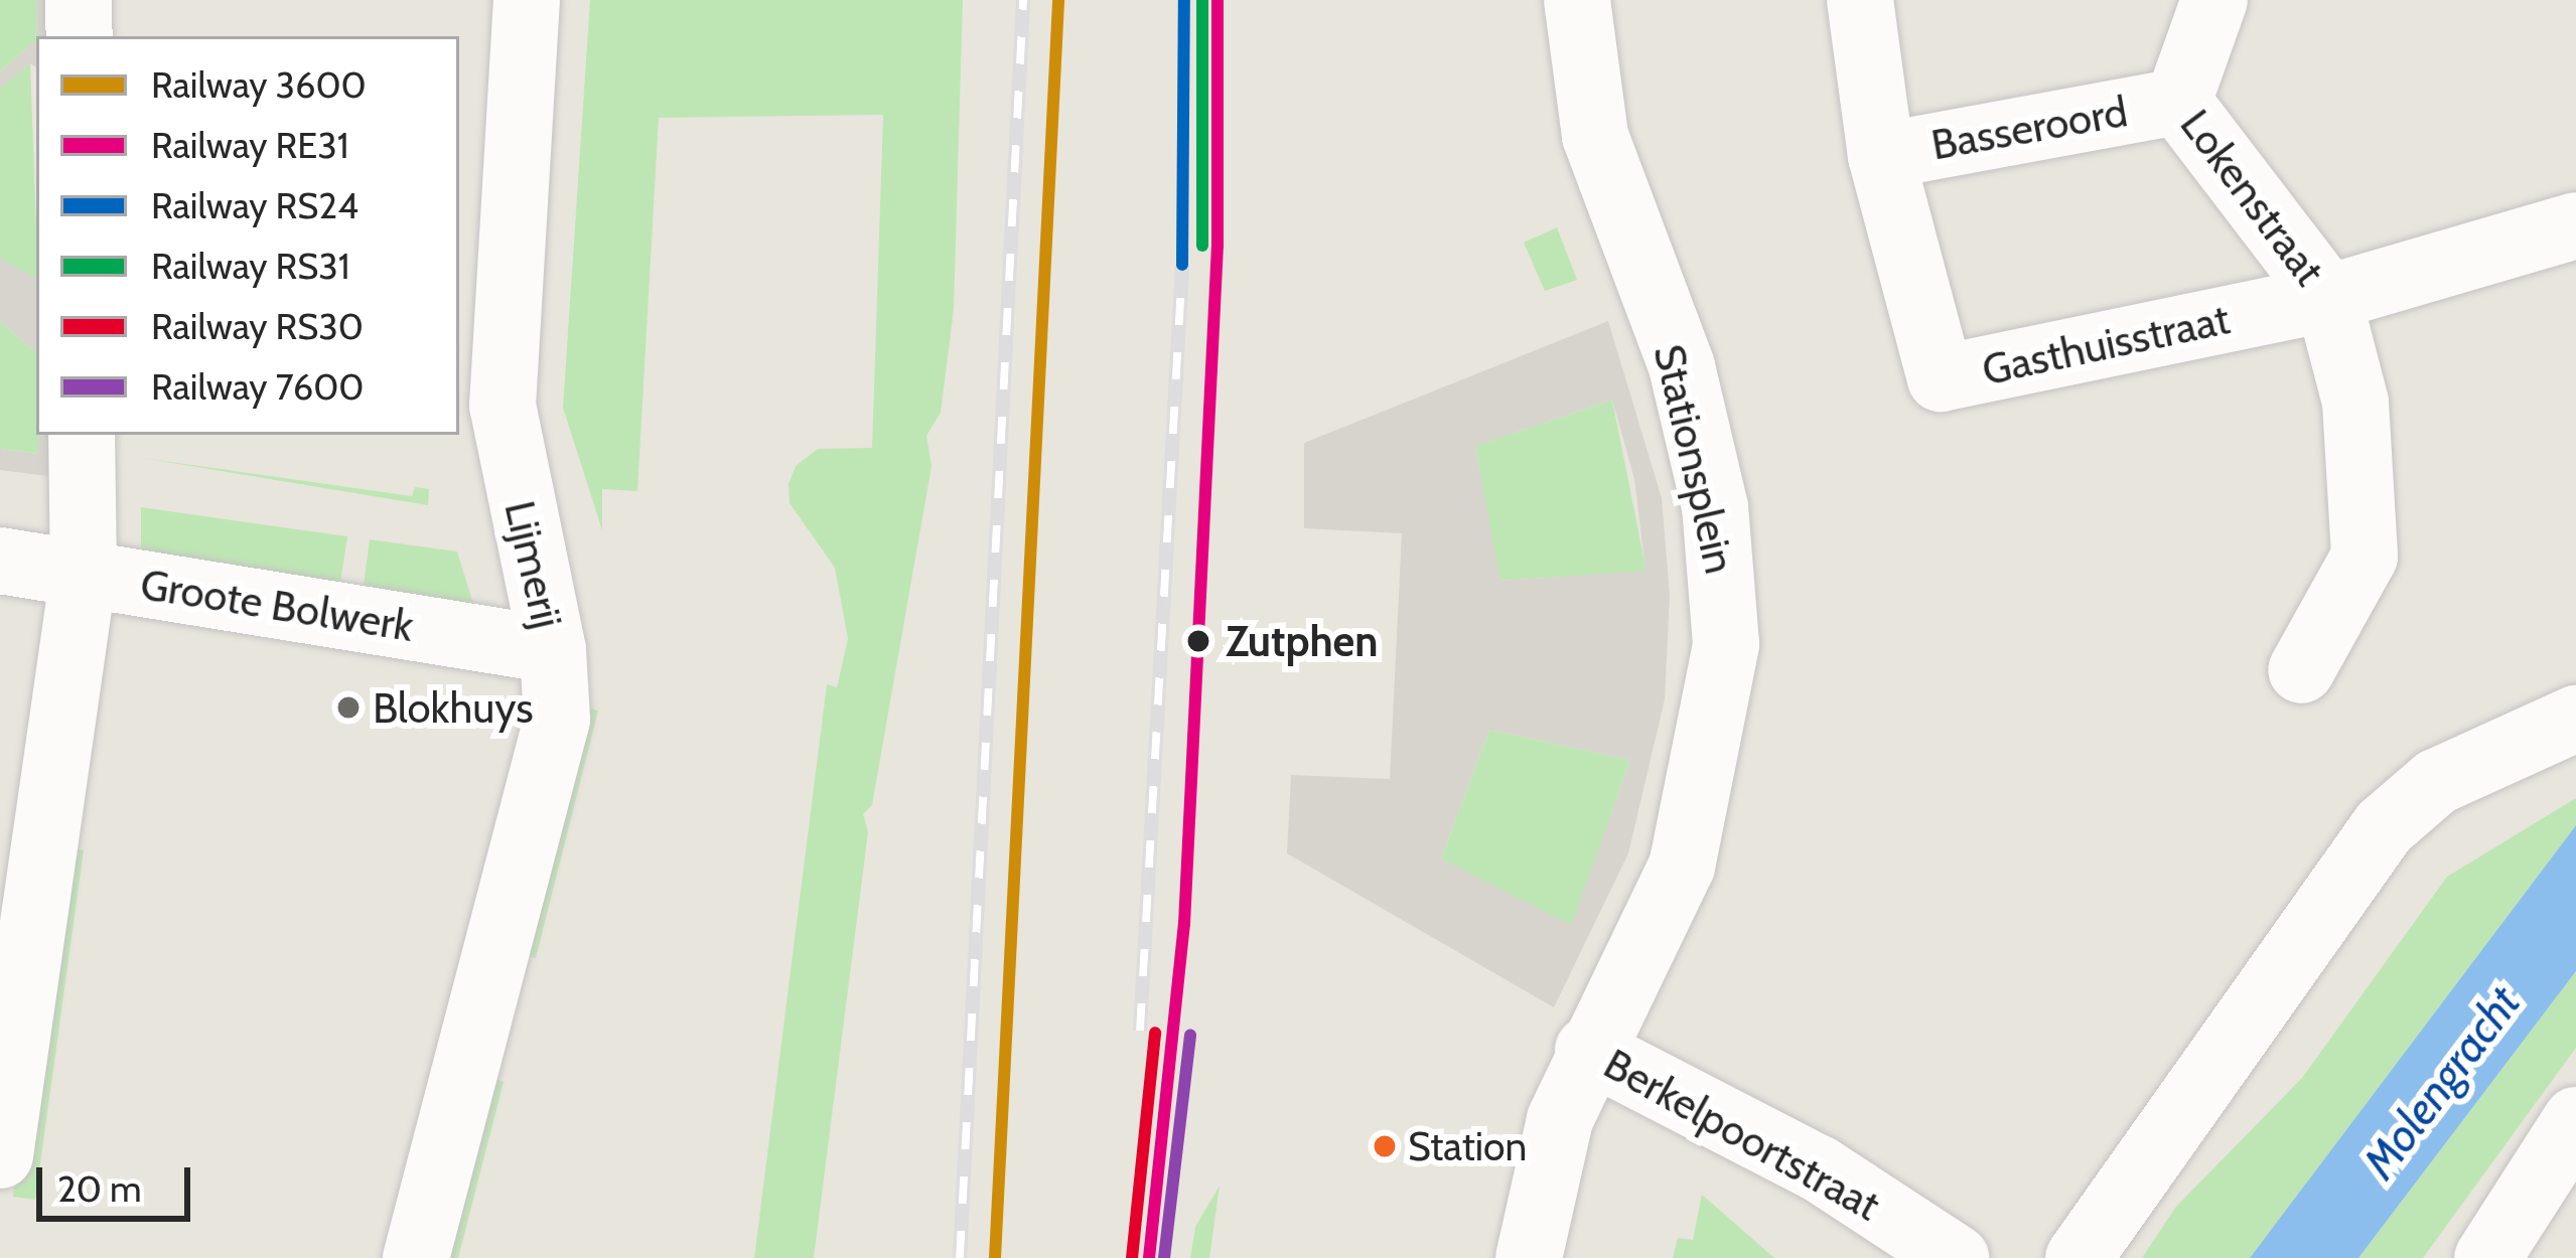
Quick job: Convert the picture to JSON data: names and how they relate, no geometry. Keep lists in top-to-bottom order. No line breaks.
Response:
{"streets":{"street":["Basseroord","Lokenstraat","Gasthuisstraat","Stationsplein","Lijmerij","Groote Bolwerk","Berkelpoortstraat"]},"crossings":[["Basseroord","Lokenstraat"],["Basseroord","Gasthuisstraat"],["Lokenstraat","Gasthuisstraat"],["Stationsplein","Berkelpoortstraat"],["Lijmerij","Groote Bolwerk"]],"water":["Molengracht"],"places":["Zutphen","Blokhuys","Station"],"lines":["rail line 3600","rail line RE31","rail line RS24","rail line RS31","rail line RS30","rail line 7600"],"legend":["Railway 3600","Railway RE31","Railway RS24","Railway RS31","Railway RS30","Railway 7600"],"scale_bar":"20 m"}
